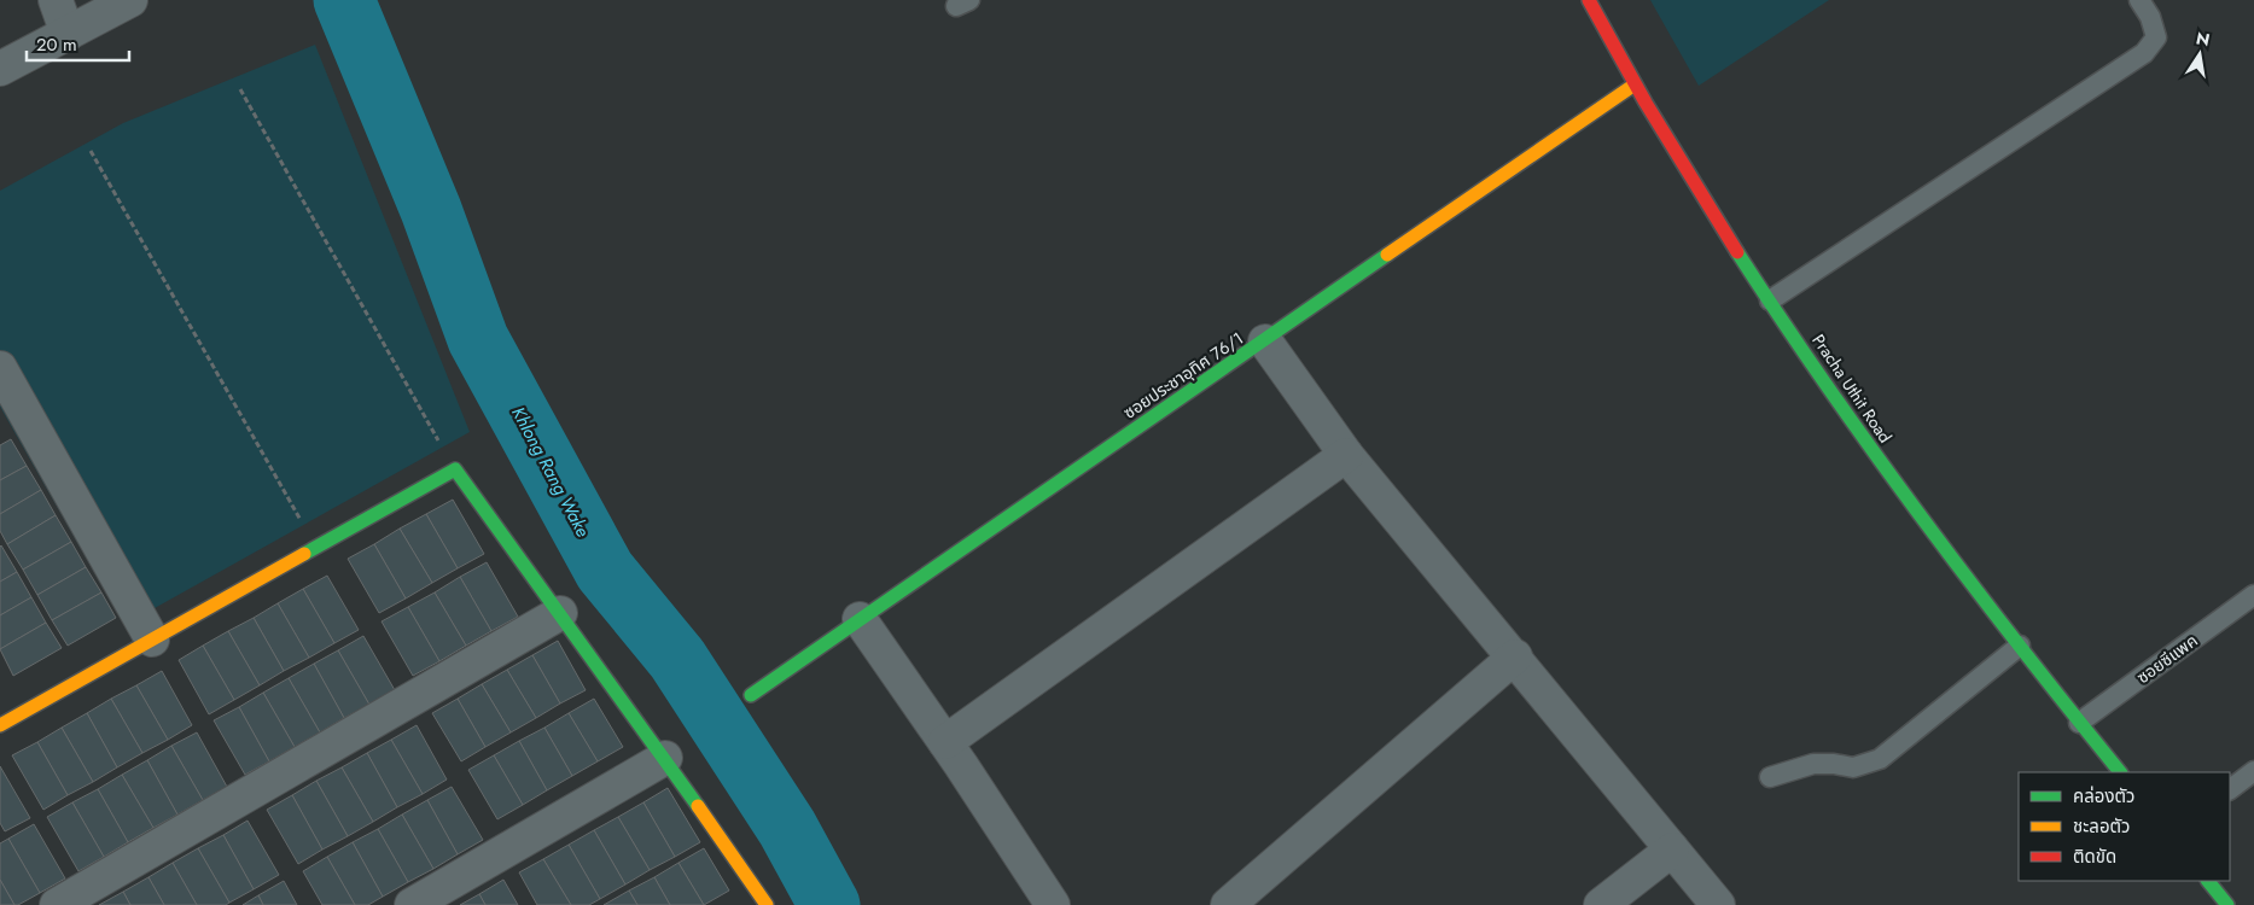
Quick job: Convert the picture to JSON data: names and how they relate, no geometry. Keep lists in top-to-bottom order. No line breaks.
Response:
{"streets":{"street":["ซอยประชาอุทิศ 76/1","Pracha Uthit Road"],"lane":["ซอยซีแพค"]},"crossings":[["ซอยประชาอุทิศ 76/1","Pracha Uthit Road"],["Pracha Uthit Road","ซอยซีแพค"]],"water":["Khlong Rang Wake"],"legend":["คล่องตัว","ชะลอตัว","ติดขัด"],"scale_bar":"20 m","north":"top"}
